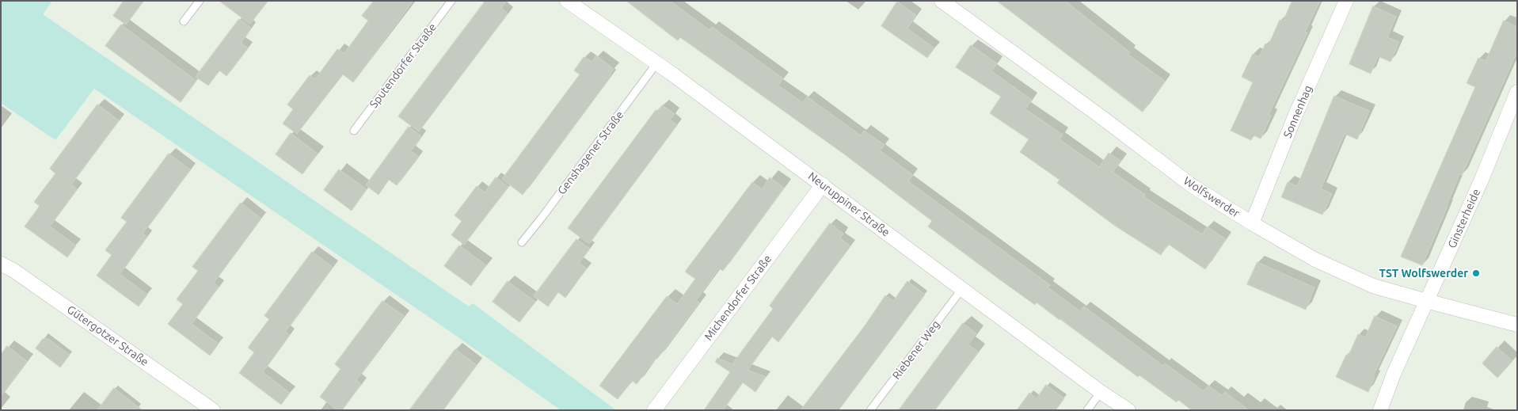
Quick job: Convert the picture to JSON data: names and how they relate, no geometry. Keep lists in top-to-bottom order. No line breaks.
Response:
{"streets":{"street":["Sonnenhag","Wolfswerder","Neuruppiner Straße","Ginsterheide","Michendorfer Straße","Gütergotzer Straße"],"lane":["Sputendorfer Straße","Genshagener Straße","Riebener Weg"]},"crossings":[["Sonnenhag","Wolfswerder"],["Genshagener Straße","Neuruppiner Straße"],["Wolfswerder","Ginsterheide"],["Neuruppiner Straße","Michendorfer Straße"],["Neuruppiner Straße","Riebener Weg"]],"places":["TST Wolfswerder"]}
